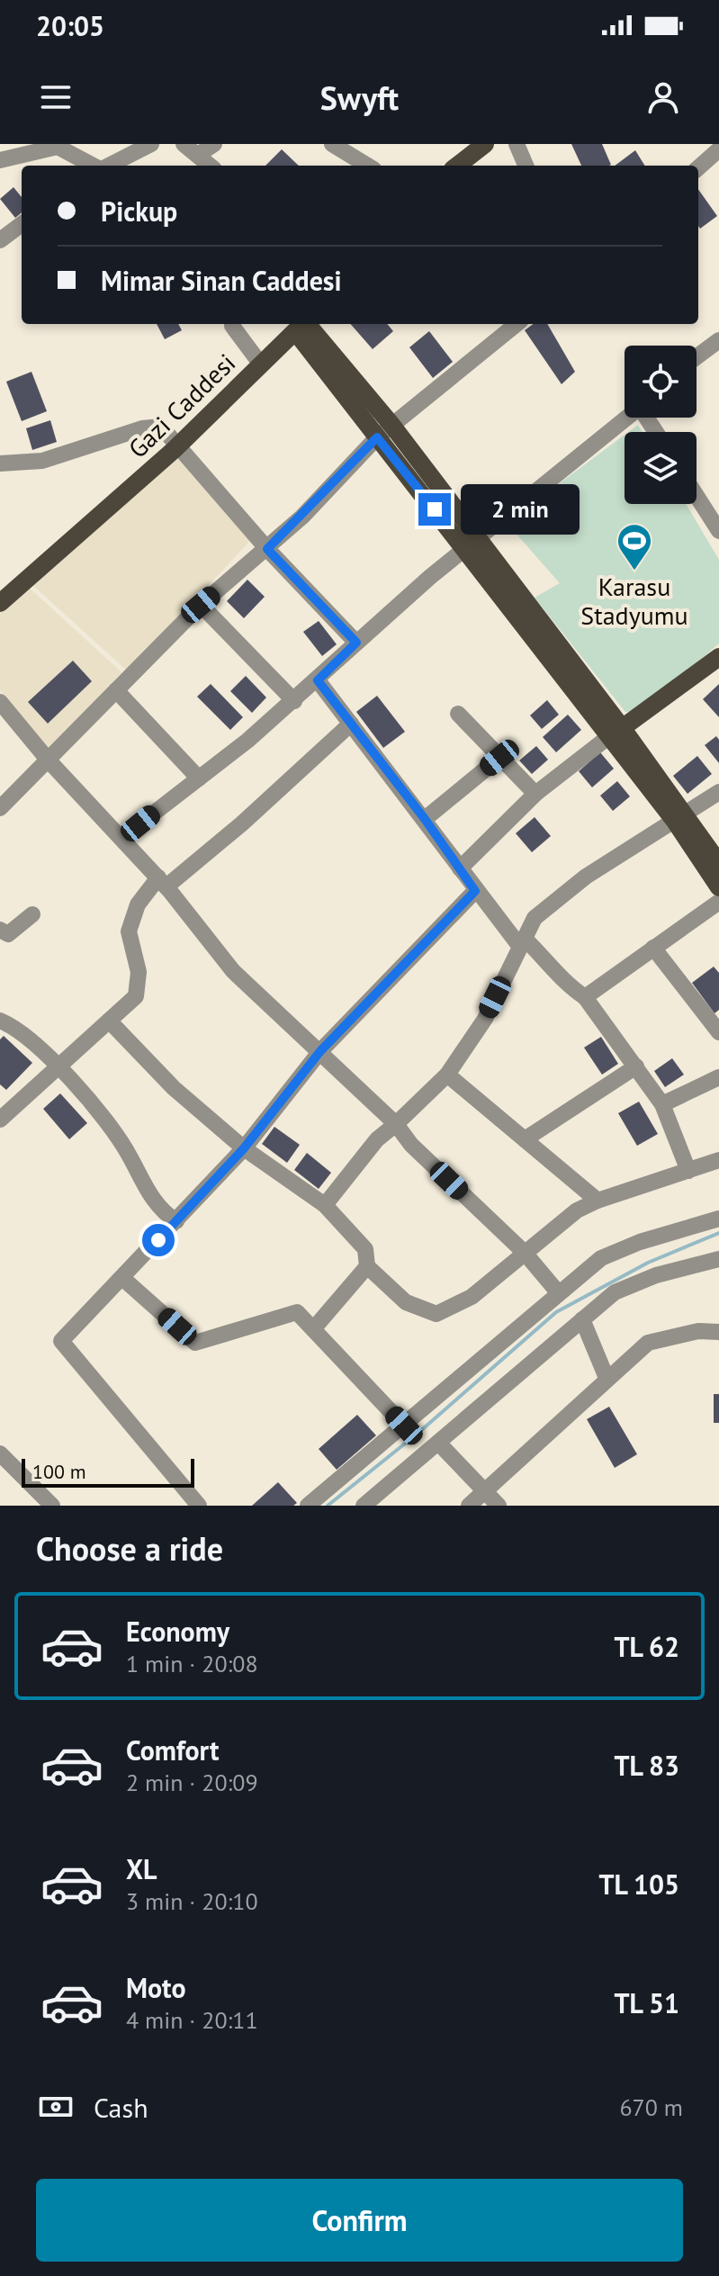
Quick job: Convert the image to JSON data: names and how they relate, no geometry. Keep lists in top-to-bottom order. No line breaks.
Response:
{"streets":{"main road":["Gazi Caddesi"]},"places":{"sports":["Karasu Stadyumu"]},"scale_bar":"100 m","page":{"status":"20:05","header":"Swyft","banner":["Pickup","Mimar Sinan Caddesi"],"bubble":"2 min","scale":"100 m","heading":"Choose a ride","list":[{"name":"Economy","note":"1 min · 20:08","value":"TL 62"},{"name":"Comfort","note":"2 min · 20:09","value":"TL 83"},{"name":"XL","note":"3 min · 20:10","value":"TL 105"},{"name":"Moto","note":"4 min · 20:11","value":"TL 51"}],"pay":["Cash","670 m"],"buttons":"Confirm"}}
